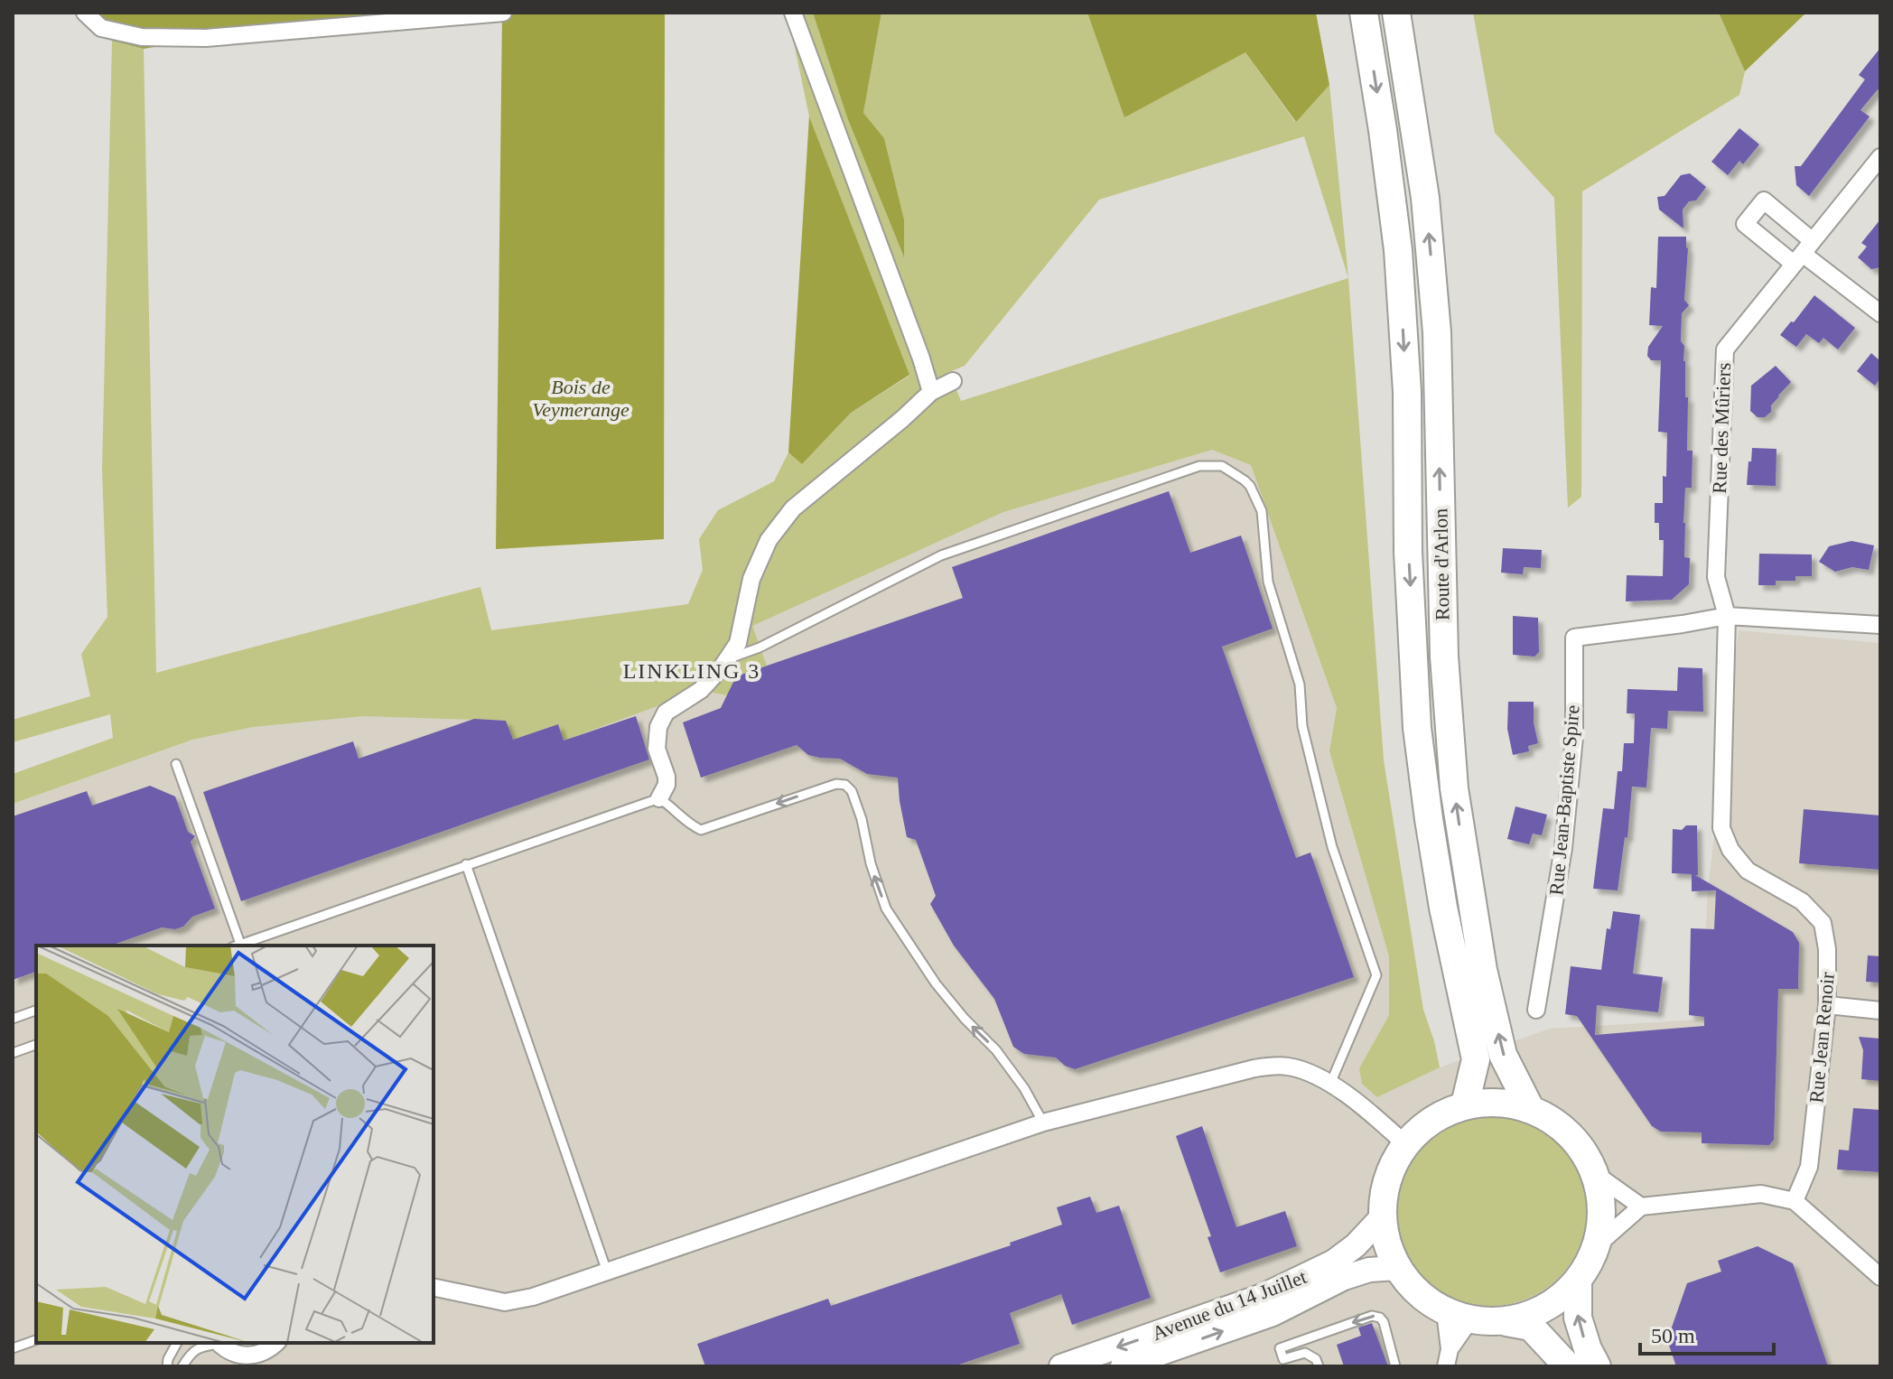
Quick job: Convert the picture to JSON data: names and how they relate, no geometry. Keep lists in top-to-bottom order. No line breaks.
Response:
{"streets":{"main road":["Route d'Arlon","Avenue du 14 Juillet"],"street":["Rue des Mûriers","Rue Jean-Baptiste Spire","Rue Jean Renoir"]},"crossings":[["Rue des Mûriers","Rue Jean-Baptiste Spire"],["Rue des Mûriers","Rue Jean Renoir"],["Route d'Arlon","Avenue du 14 Juillet"],["Rue Jean-Baptiste Spire","Rue Jean Renoir"]],"districts":["LINKLING 3"],"parks":["Bois de Veymerange"],"scale_bar":"50 m"}
